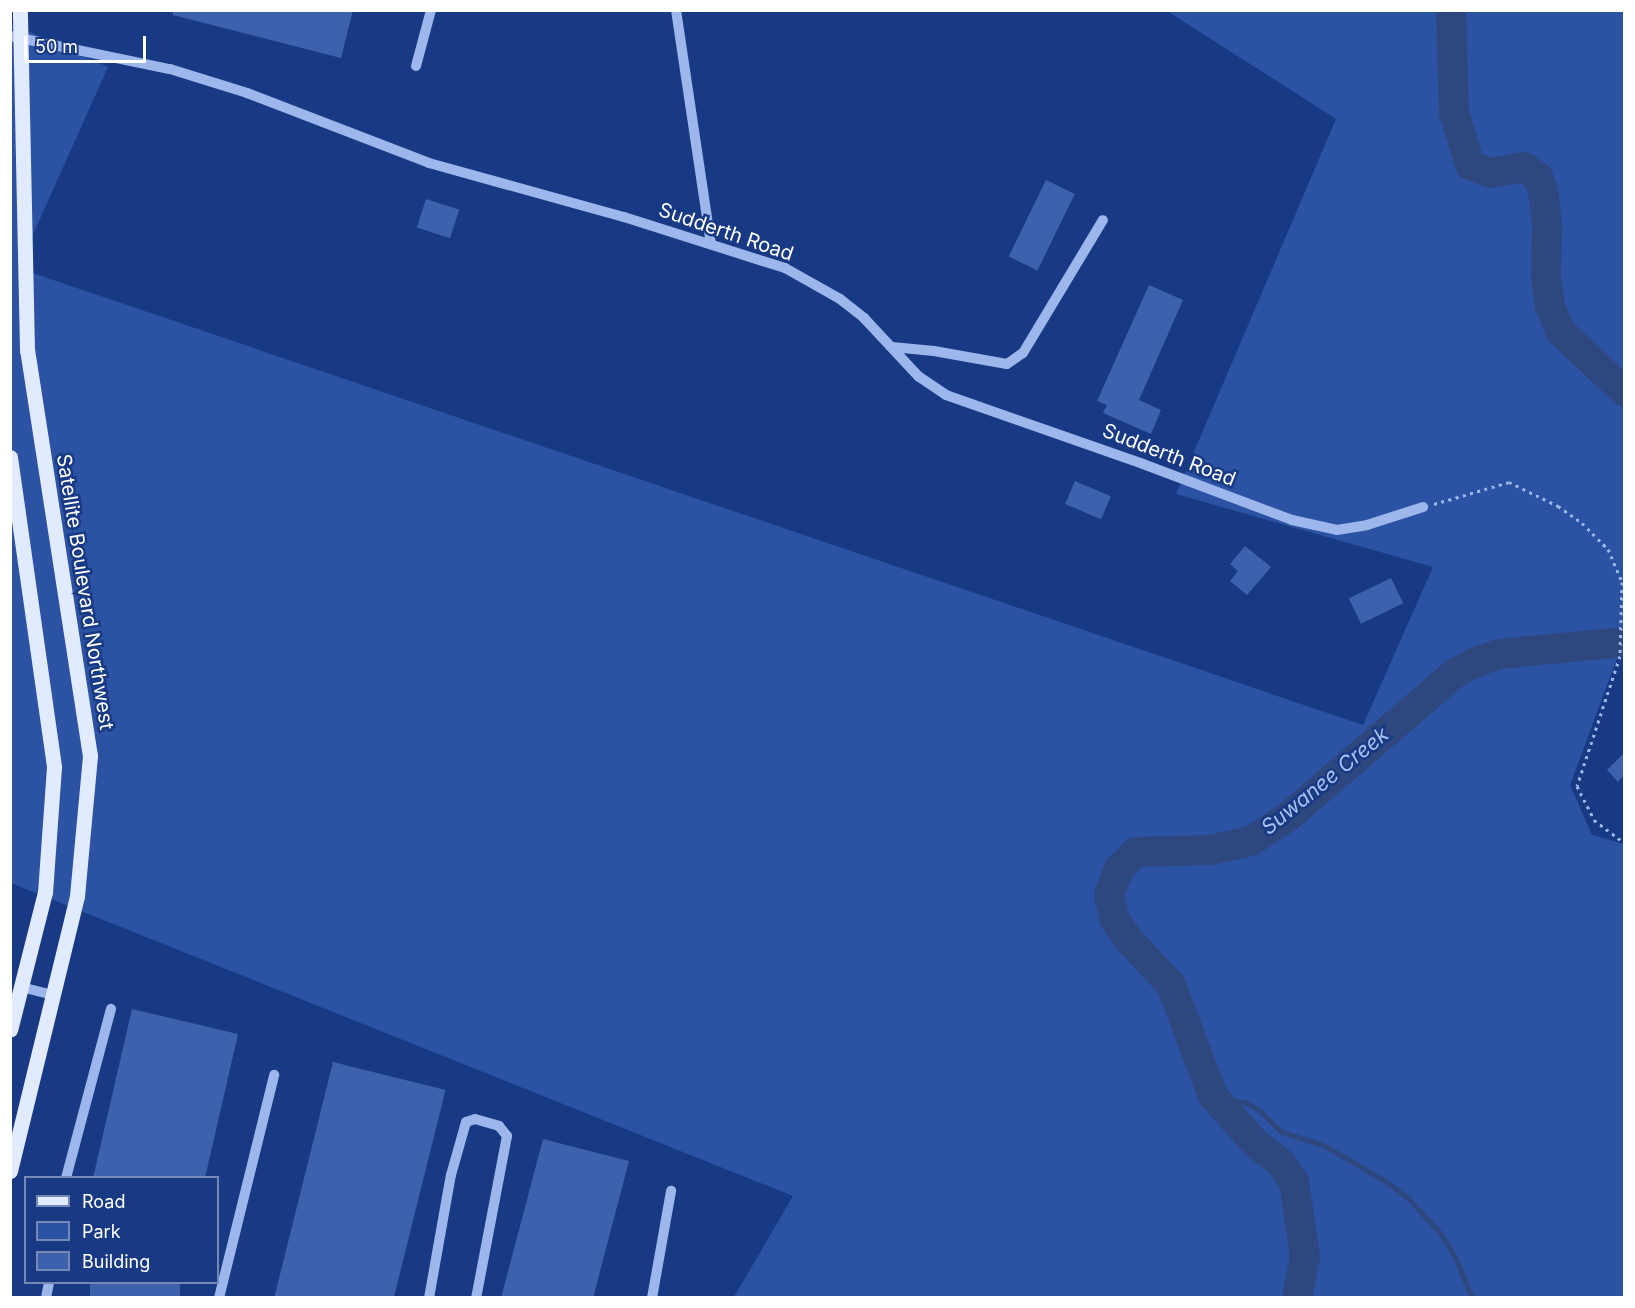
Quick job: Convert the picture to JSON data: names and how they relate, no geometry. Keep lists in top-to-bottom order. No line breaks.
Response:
{"streets":{"main road":["Satellite Boulevard Northwest"],"street":["Sudderth Road"]},"crossings":[["Sudderth Road","Satellite Boulevard Northwest"]],"water":["Suwanee Creek"],"legend":["Road","Park","Building"],"scale_bar":"50 m"}
